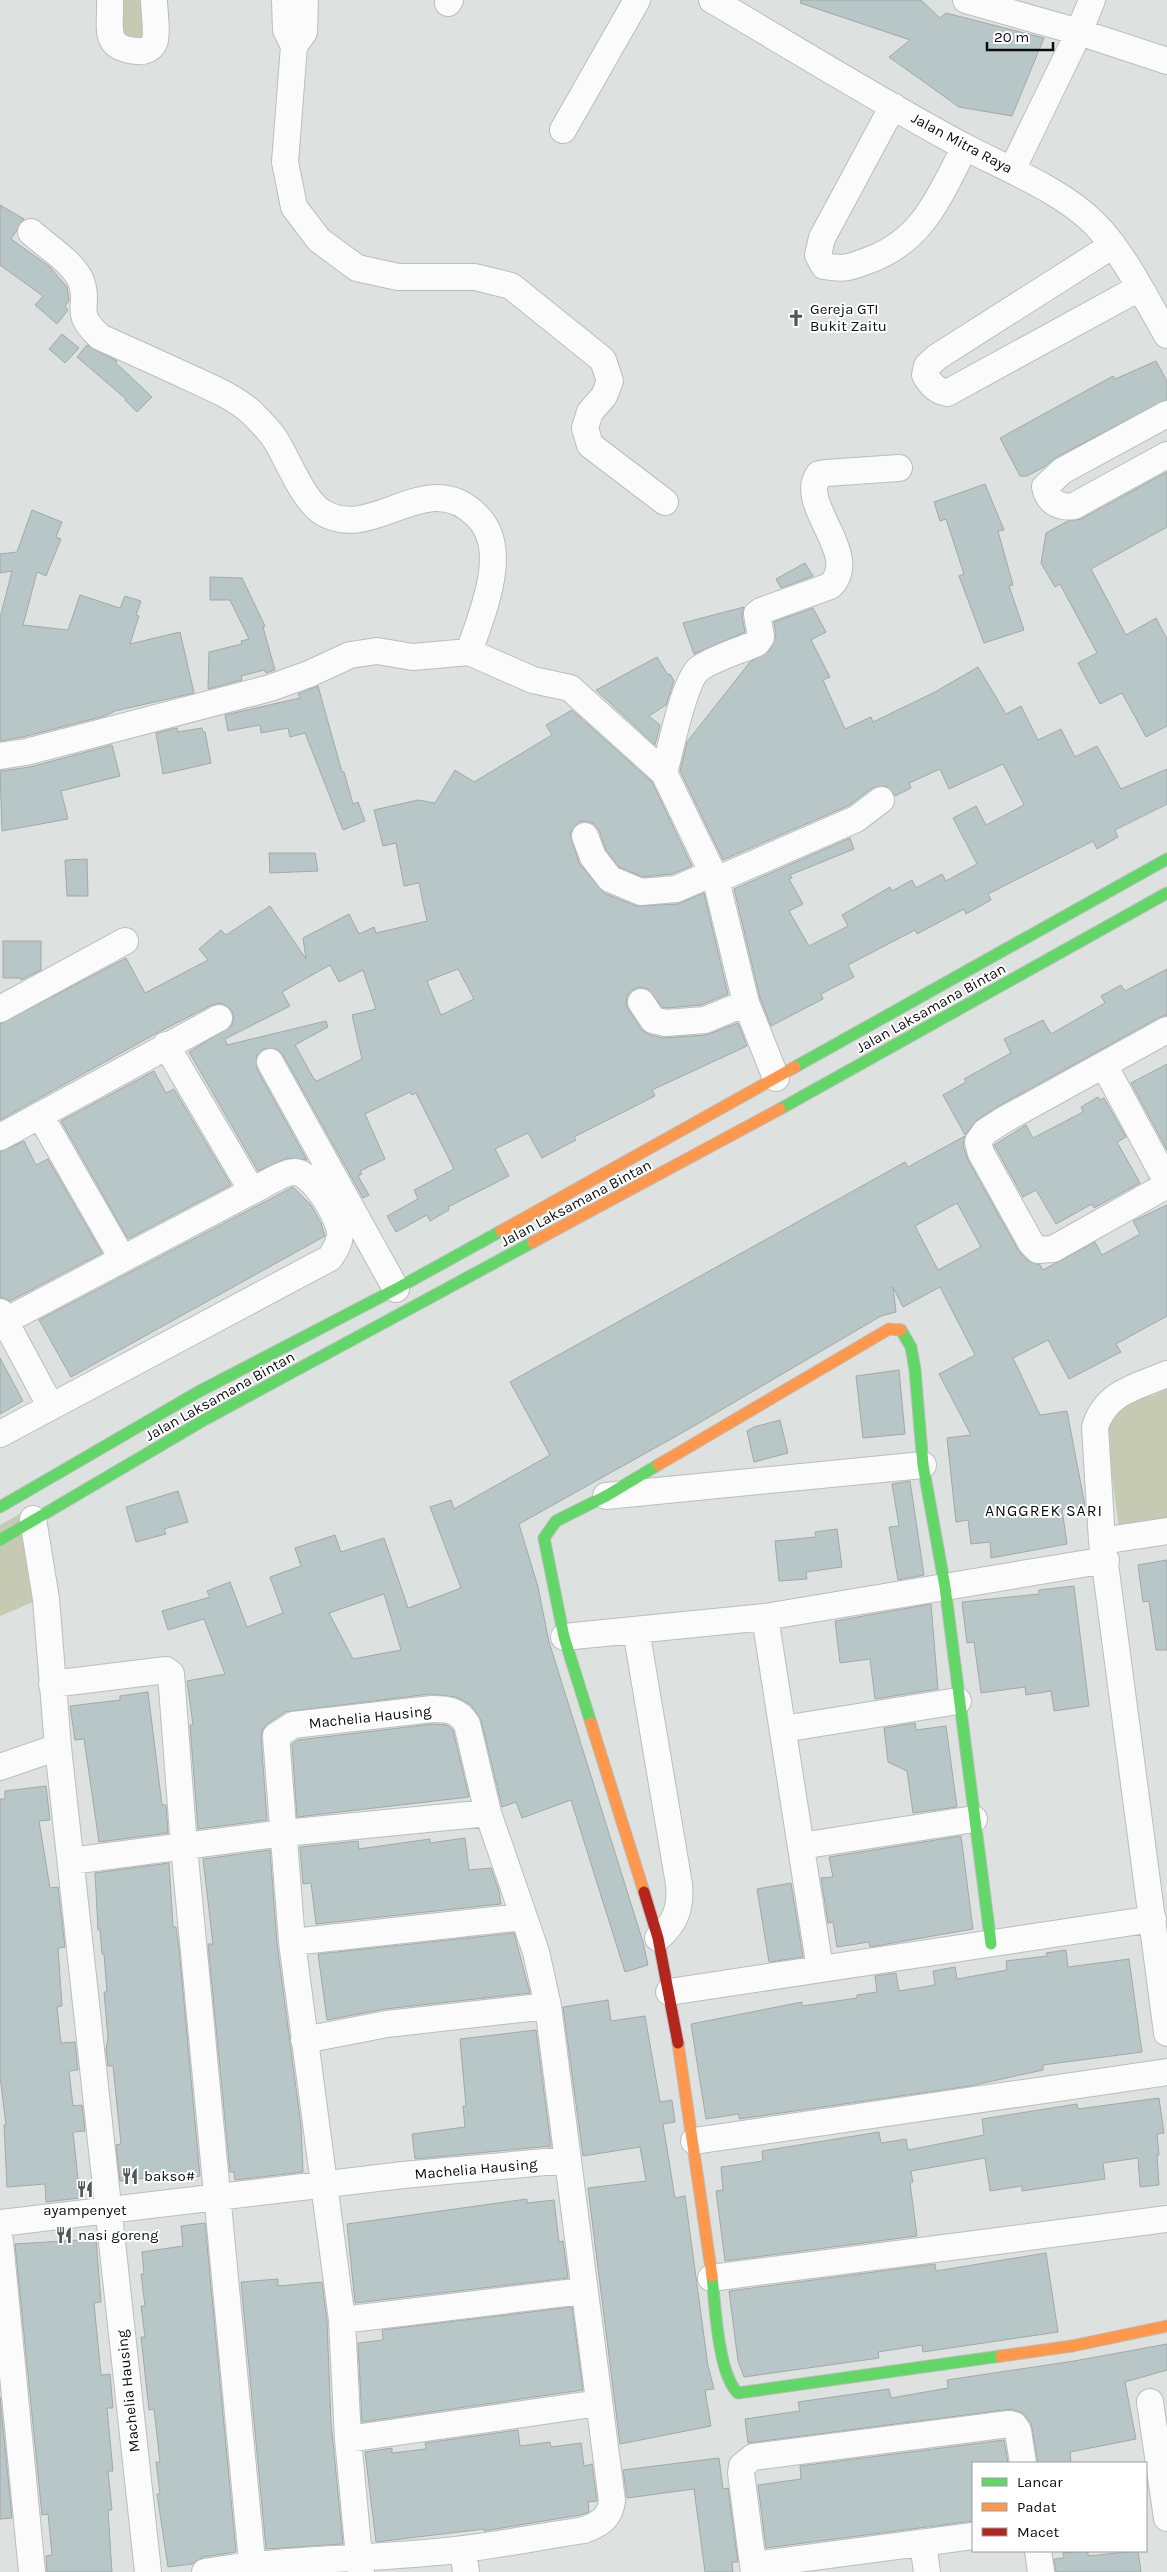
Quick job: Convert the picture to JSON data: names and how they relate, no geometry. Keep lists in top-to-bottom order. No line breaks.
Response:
{"streets":{"main road":["Jalan Laksamana Bintan"],"street":["Jalan Mitra Raya","Machelia Hausing"]},"crossings":[["Jalan Laksamana Bintan","Machelia Hausing"]],"districts":["ANGGREK SARI"],"places":{"church":["Gereja GTI Bukit Zaitu"],"restaurant":["bakso#","ayampenyet","nasi goreng"]},"legend":["Lancar","Padat","Macet"],"scale_bar":"20 m"}
